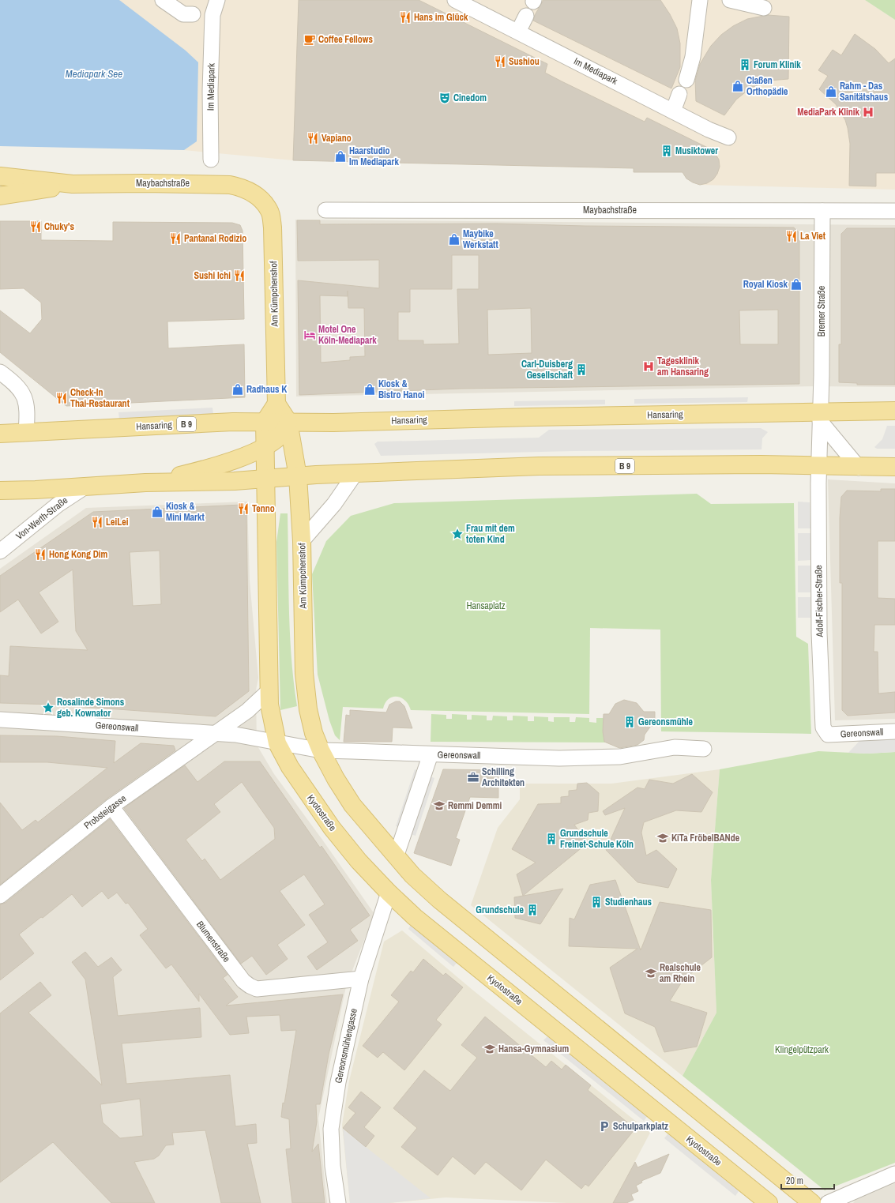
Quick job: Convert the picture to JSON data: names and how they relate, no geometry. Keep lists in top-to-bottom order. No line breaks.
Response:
{"streets":{"main road":["Maybachstraße","Am Kümpchenshof","Hansaring","B 9","Kyotostraße"],"street":["Im Mediapark","Bremer Straße","Von-Werth-Straße","Adolf-Fischer-Straße","Gereonswall","Probsteigasse","Blumenstraße","Gereonsmühlengasse"]},"crossings":[["Maybachstraße","Am Kümpchenshof"],["Maybachstraße","Bremer Straße"],["Am Kümpchenshof","Hansaring"],["Am Kümpchenshof","B 9"],["Am Kümpchenshof","Gereonswall"],["Bremer Straße","Hansaring"],["Hansaring","B 9"],["B 9","Von-Werth-Straße"],["B 9","Adolf-Fischer-Straße"],["Adolf-Fischer-Straße","Gereonswall"],["Gereonswall","Probsteigasse"],["Gereonswall","Kyotostraße"],["Probsteigasse","Blumenstraße"],["Kyotostraße","Gereonsmühlengasse"],["Blumenstraße","Gereonsmühlengasse"]],"water":["Mediapark See"],"parks":["Hansaplatz","Klingelpützpark"],"places":{"restaurant":["Hans im Glück","Sushiou","Vapiano","Chuky's","La Viet","Pantanal Rodizio","Sushi Ichi","Check-In Thai-Restaurant","Tenno","LeiLei","Hong Kong Dim"],"cafe":["Coffee Fellows"],"building":["Forum Klinik","Musiktower","Carl-Duisberg Gesellschaft","Gereonsmühle","Grundschule Freinet-Schule Köln","Studienhaus","Grundschule"],"shop":["Claßen Orthopädie","Rahm - Das Sanitätshaus","Haarstudio Im Mediapark","Maybike Werkstatt","Royal Kiosk","Radhaus K","Kiosk & Bistro Hanoi","Kiosk & Mini Markt"],"theatre":["Cinedom"],"hospital":["MediaPark Klinik","Tagesklinik am Hansaring"],"hotel":["Motel One Köln-Mediapark"],"place":["Frau mit dem toten Kind","Rosalinde Simons geb. Kownator"],"office":["Schilling Architekten"],"school or university":["Remmi Demmi","KiTa FröbelBANde","Realschule am Rhein","Hansa-Gymnasium"],"parking":["Schulparkplatz"]},"scale_bar":"20 m"}
